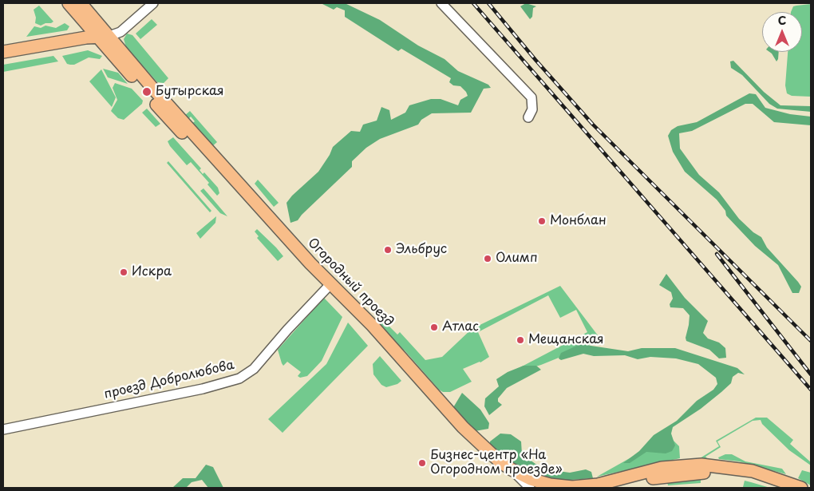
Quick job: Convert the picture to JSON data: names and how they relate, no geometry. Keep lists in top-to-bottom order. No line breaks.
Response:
{"streets":{"main road":["Огородный проезд"],"street":["проезд Добролюбова"]},"crossings":[["Огородный проезд","проезд Добролюбова"]],"places":["Бутырская","Монблан","Эльбрус","Олимп","Искра","Атлас","Мещанская","Бизнес-центр «На Огородном проезде»"],"north":"top"}
